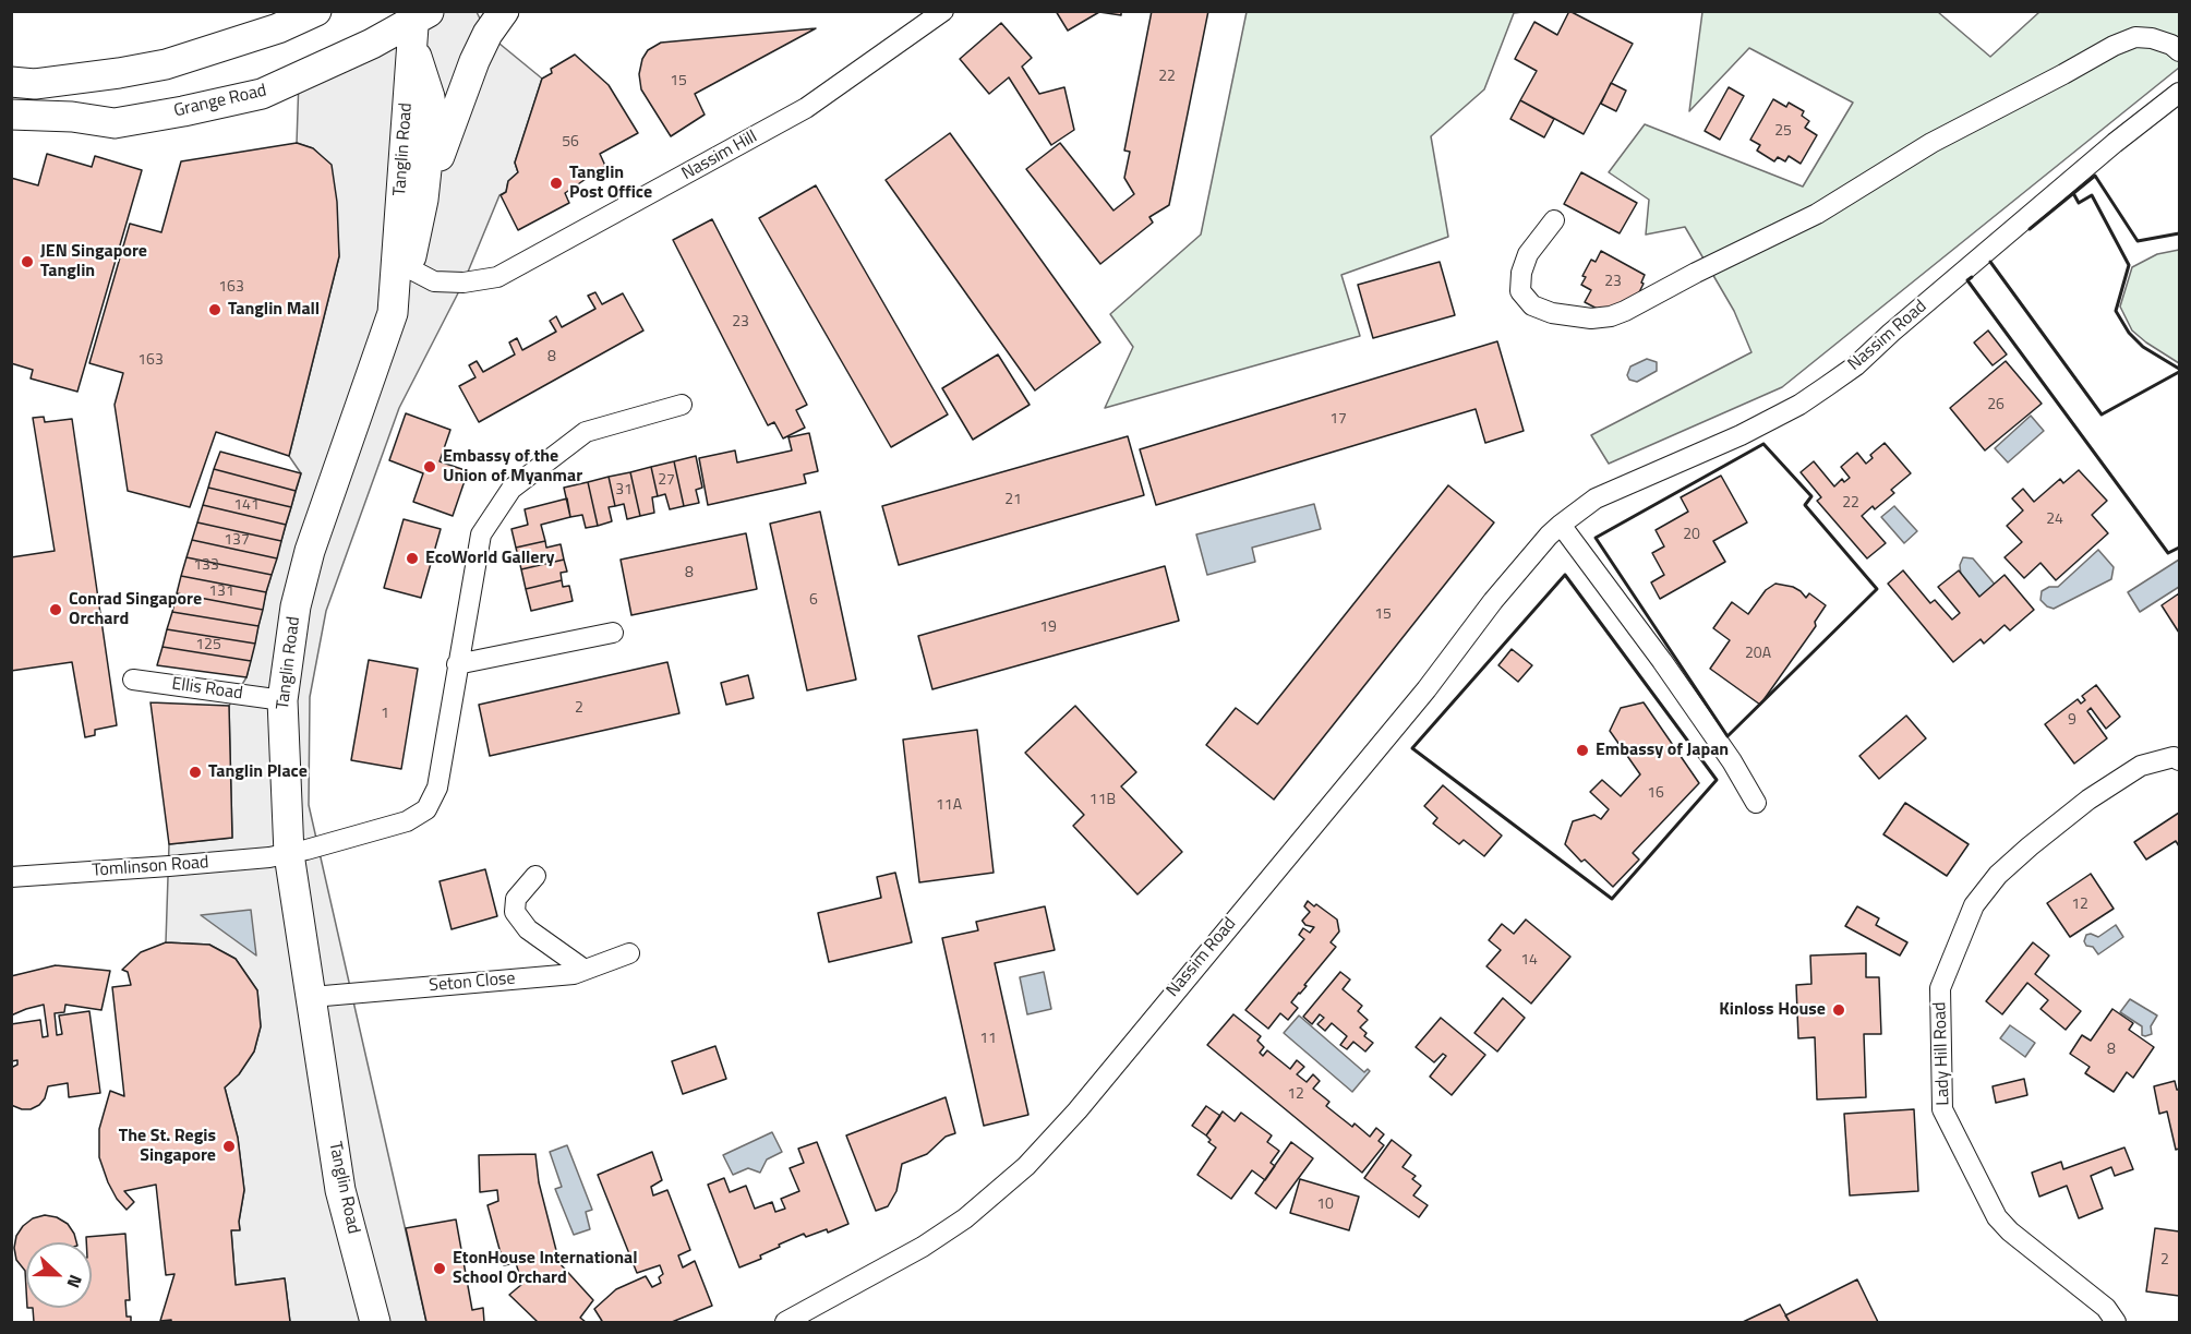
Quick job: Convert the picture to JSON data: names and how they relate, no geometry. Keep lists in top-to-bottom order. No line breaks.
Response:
{"streets":{"main road":["Grange Road","Tanglin Road"],"street":["Nassim Hill","Nassim Road","Ellis Road","Tomlinson Road","Seton Close","Lady Hill Road"]},"crossings":[["Grange Road","Tanglin Road"],["Tanglin Road","Ellis Road"],["Tanglin Road","Tomlinson Road"],["Tanglin Road","Seton Close"]],"places":["Tanglin Post Office","JEN Singapore Tanglin","Tanglin Mall","Embassy of the Union of Myanmar","EcoWorld Gallery","Conrad Singapore Orchard","Embassy of Japan","Tanglin Place","Kinloss House","The St. Regis Singapore","EtonHouse International School Orchard"],"house_numbers":["22","15","25","56","23","163","23","8","163","26","17","27","31","21","22","141","24","20","137","133","8","131","6","15","19","125","20A","2","1","9","16","11B","11A","12","14","11","8","12","10","2"],"north":"right"}
